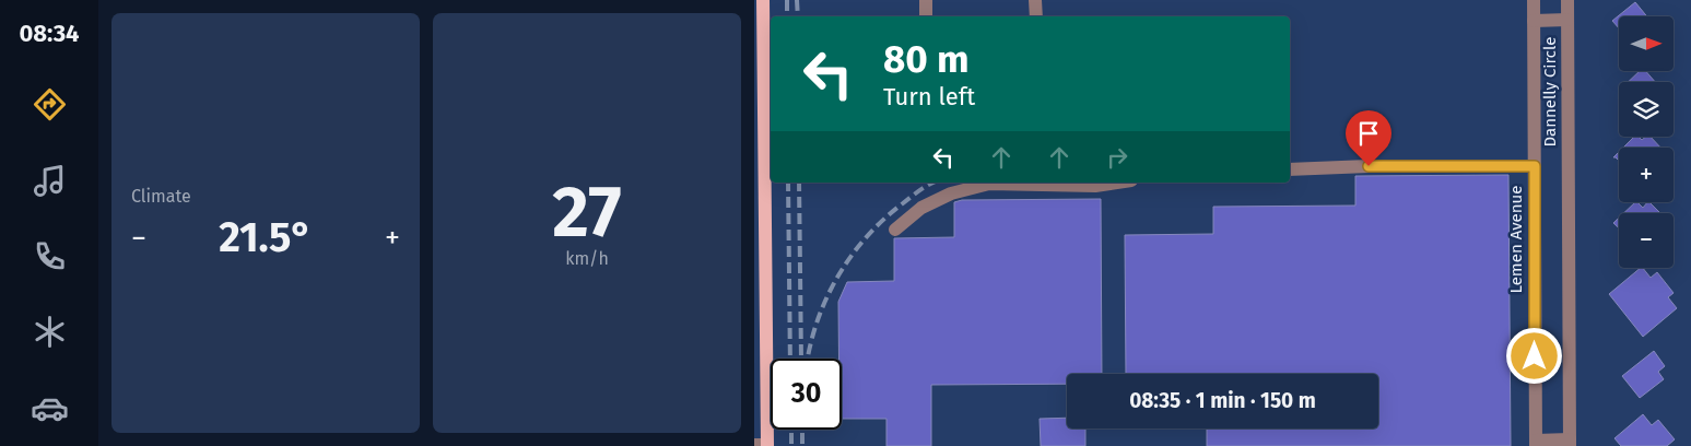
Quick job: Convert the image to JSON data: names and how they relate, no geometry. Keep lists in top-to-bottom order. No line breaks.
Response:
{"streets":{"street":["Dannelly Circle","Lemen Avenue"]},"north":"right","page":{"tabs":"08:34","tile":["Climate",["27","km/h"]],"map_buttons":["+","−"],"turn":["80 m","Turn left"],"heat":["−","21.5°","+"],"limit":"30","trip":"08:35 · 1 min · 150 m"}}
